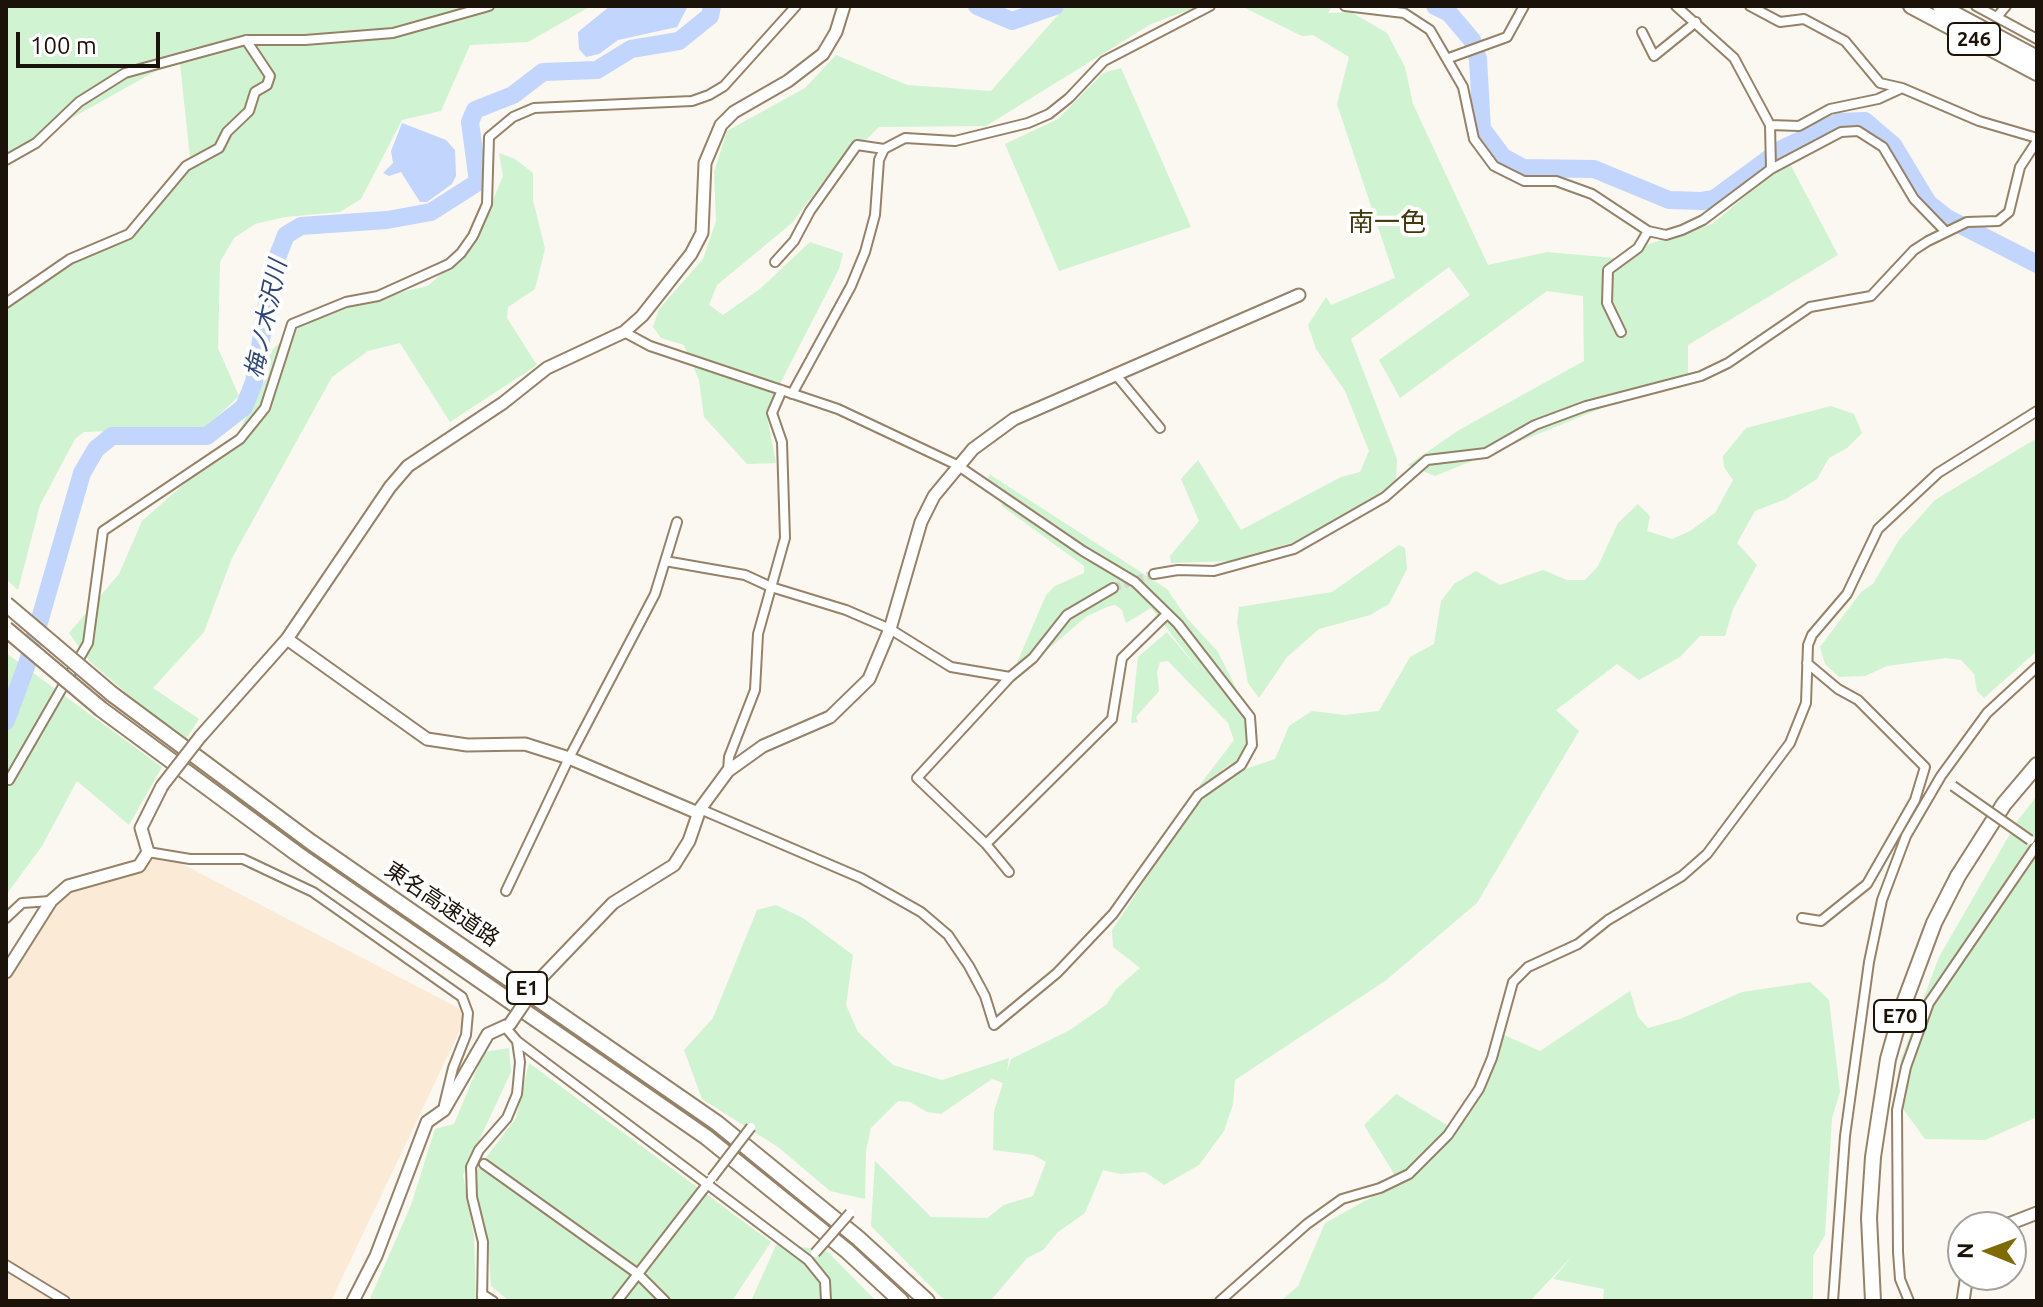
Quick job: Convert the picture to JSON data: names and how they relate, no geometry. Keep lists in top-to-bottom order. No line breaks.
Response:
{"streets":{"highway":["246","東名高速道路","E1","E70"]},"districts":["南一色"],"water":["梅ノ木沢川"],"scale_bar":"100 m","north":"left"}
